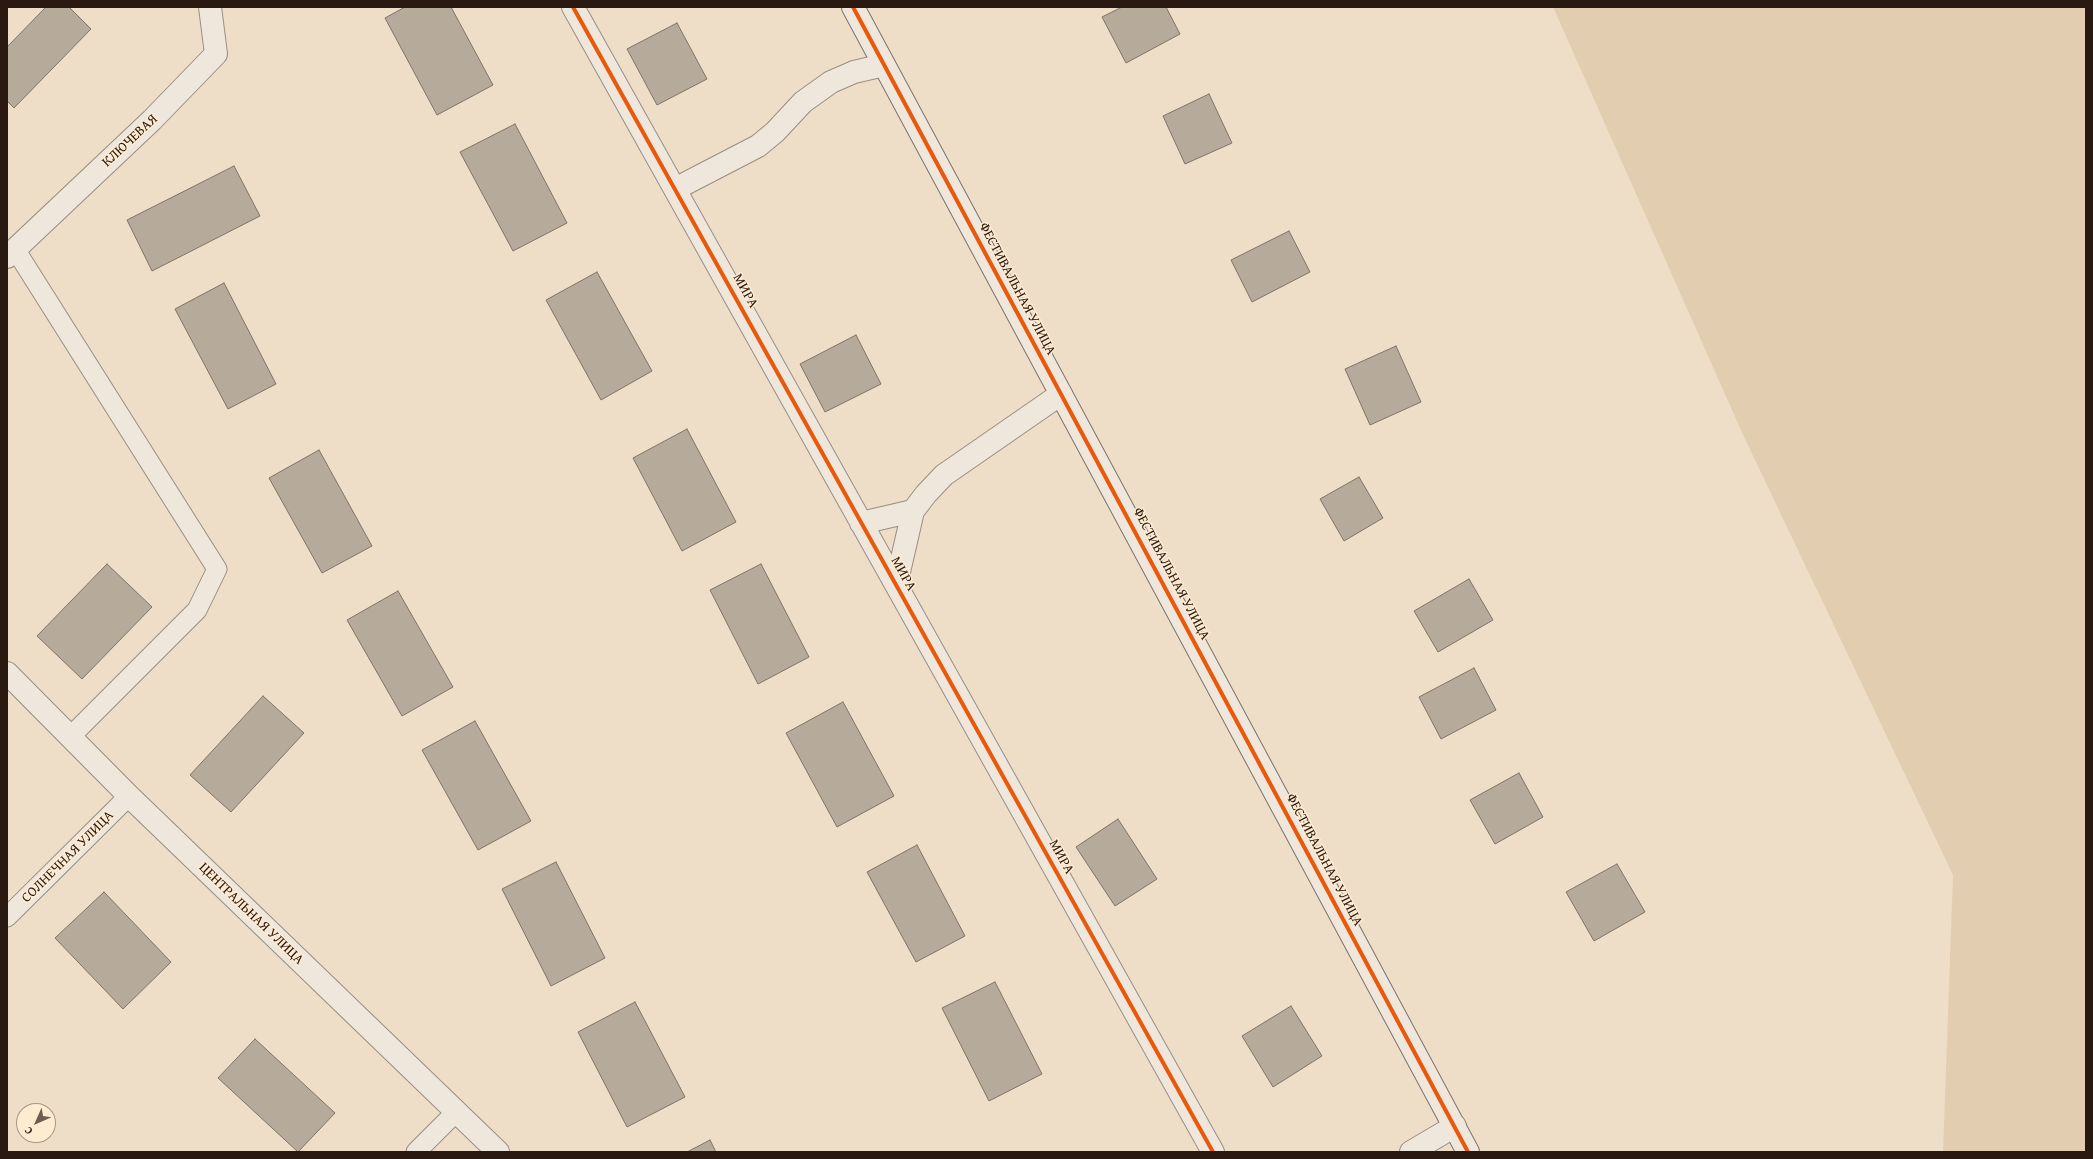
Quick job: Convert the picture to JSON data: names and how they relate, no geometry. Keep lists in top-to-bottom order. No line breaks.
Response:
{"streets":{"street":["КЛЮЧЕВАЯ","ФЕСТИВАЛЬНАЯ УЛИЦА","МИРА","ЦЕНТРАЛЬНАЯ УЛИЦА"],"lane":["СОЛНЕЧНАЯ УЛИЦА"]},"crossings":[["СОЛНЕЧНАЯ УЛИЦА","ЦЕНТРАЛЬНАЯ УЛИЦА"]],"north":"bottom left"}
